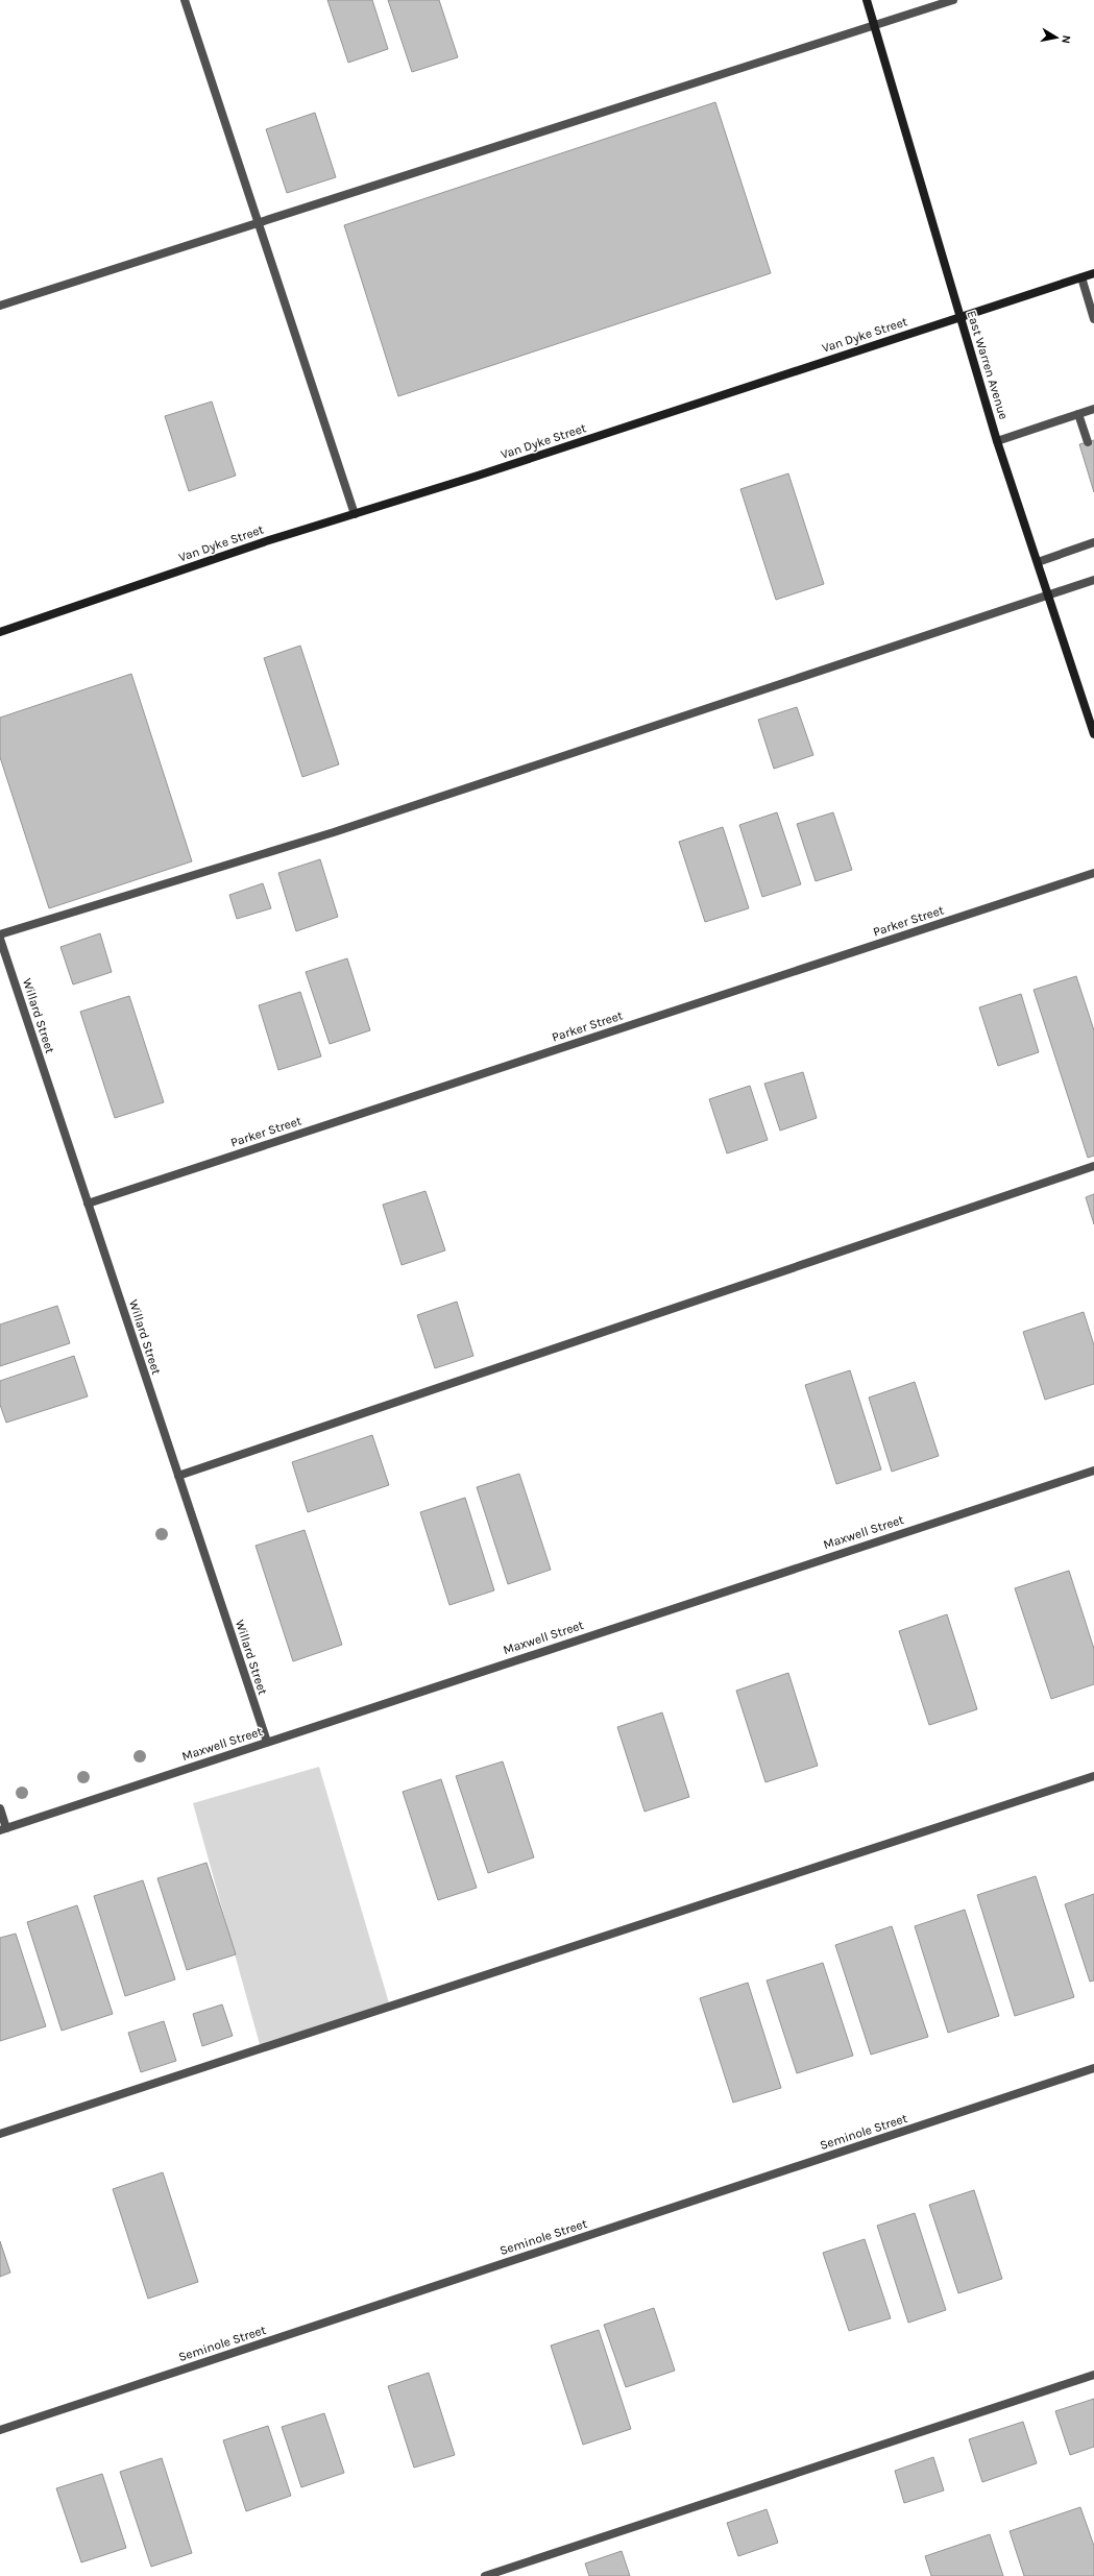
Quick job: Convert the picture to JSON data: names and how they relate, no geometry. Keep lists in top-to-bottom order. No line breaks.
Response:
{"streets":{"main road":["Van Dyke Street","East Warren Avenue"],"street":["Parker Street","Willard Street","Maxwell Street","Seminole Street"]},"crossings":[["Van Dyke Street","East Warren Avenue"],["Parker Street","Willard Street"],["Willard Street","Maxwell Street"]],"north":"right"}
